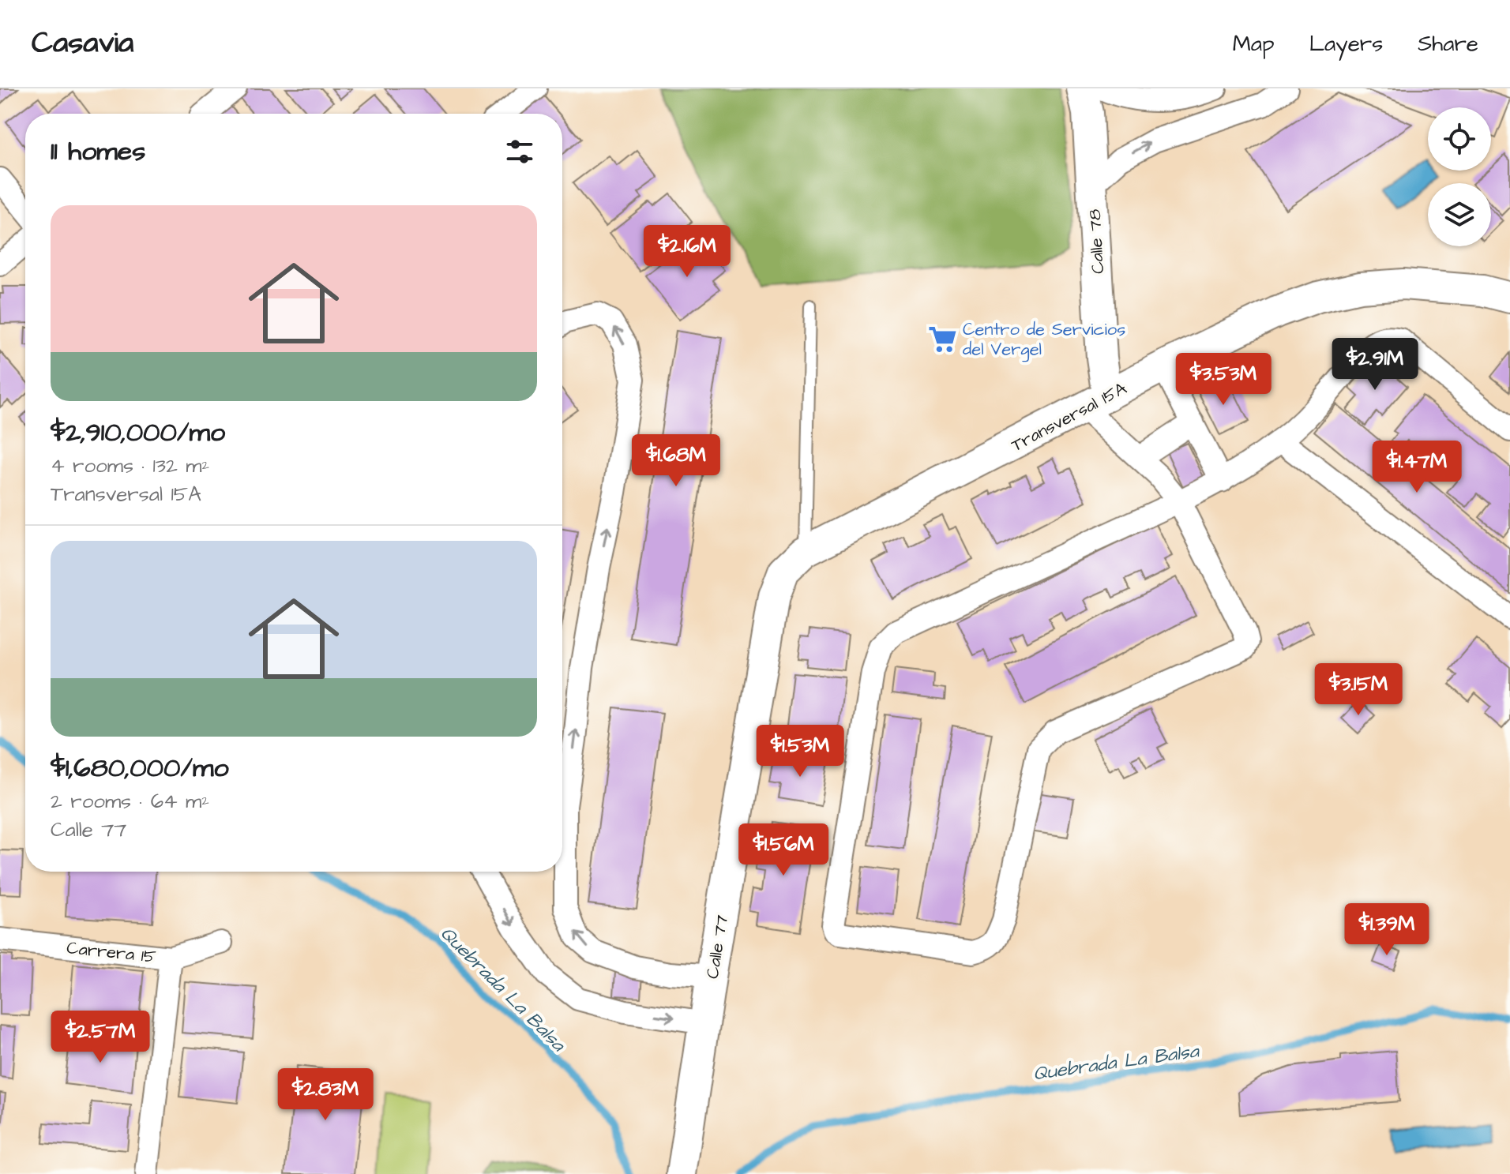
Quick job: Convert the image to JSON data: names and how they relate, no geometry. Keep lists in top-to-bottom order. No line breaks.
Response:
{"streets":{"street":["Calle 78","Transversal 15A","Calle 77","Carrera 15"]},"crossings":[["Calle 78","Transversal 15A"],["Transversal 15A","Calle 77"]],"water":["Quebrada La Balsa"],"places":{"supermarket":["Centro de Servicios del Vergel"]},"page":{"header":"Casavia","nav":["Map","Layers","Share"],"heading":"11 homes","list":[{"name":"$2,910,000/mo","note":"4 rooms · 132 m² · Transversal 15A"},{"name":"$1,680,000/mo","note":"2 rooms · 64 m² · Calle 77"}],"price":["$2.16M","$2.91M","$3.53M","$1.68M","$1.47M","$3.15M","$1.53M","$1.56M","$1.39M","$2.57M","$2.83M"]}}
